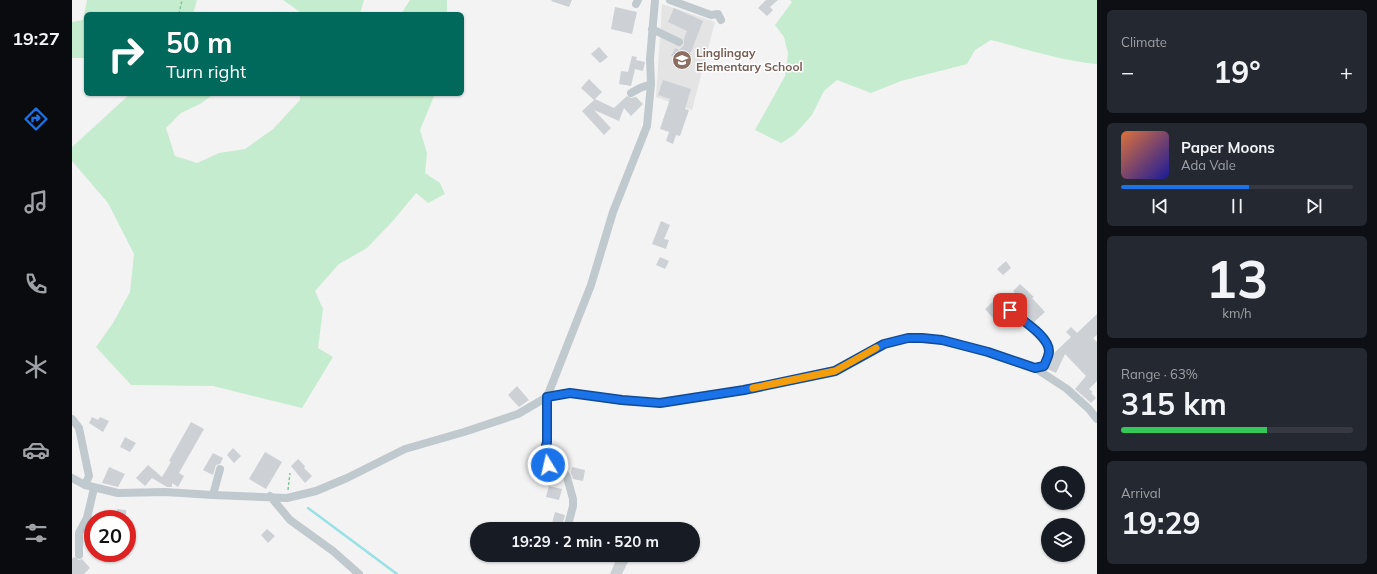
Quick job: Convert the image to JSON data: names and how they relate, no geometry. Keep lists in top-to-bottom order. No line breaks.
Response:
{"places":{"school or university":["Linglingay Elementary School"]},"page":{"tabs":"19:27","tile":["Climate",["13","km/h"],["Range · 63%","315 km"],["Arrival","19:29"]],"turn":["50 m","Turn right"],"heat":["−","19°","+"],"song":["Paper Moons","Ada Vale"],"limit":"20","trip":"19:29 · 2 min · 520 m"}}
